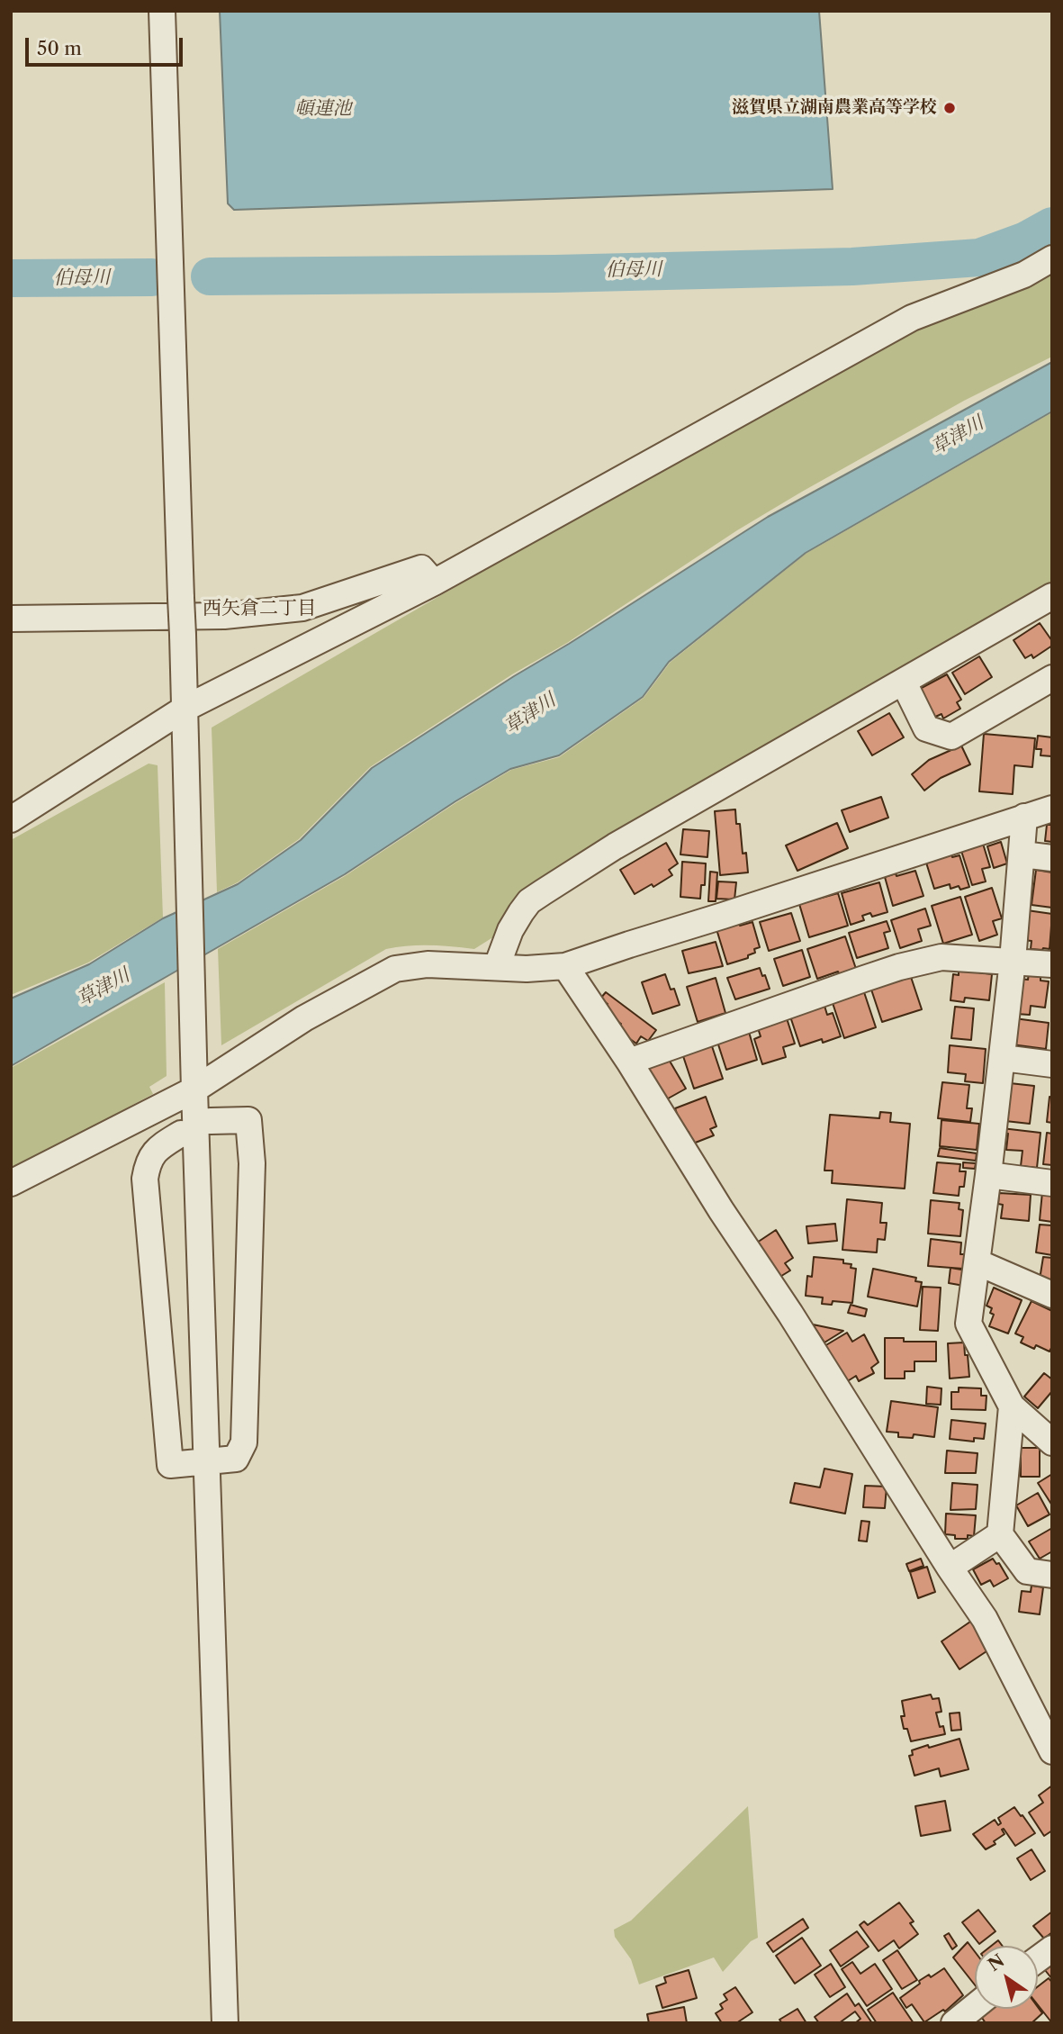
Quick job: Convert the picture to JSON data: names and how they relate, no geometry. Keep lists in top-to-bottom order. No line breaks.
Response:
{"districts":["西矢倉二丁目"],"water":["頓連池","伯母川","草津川"],"places":["滋賀県立湖南農業高等学校"],"scale_bar":"50 m","north":"top left"}
